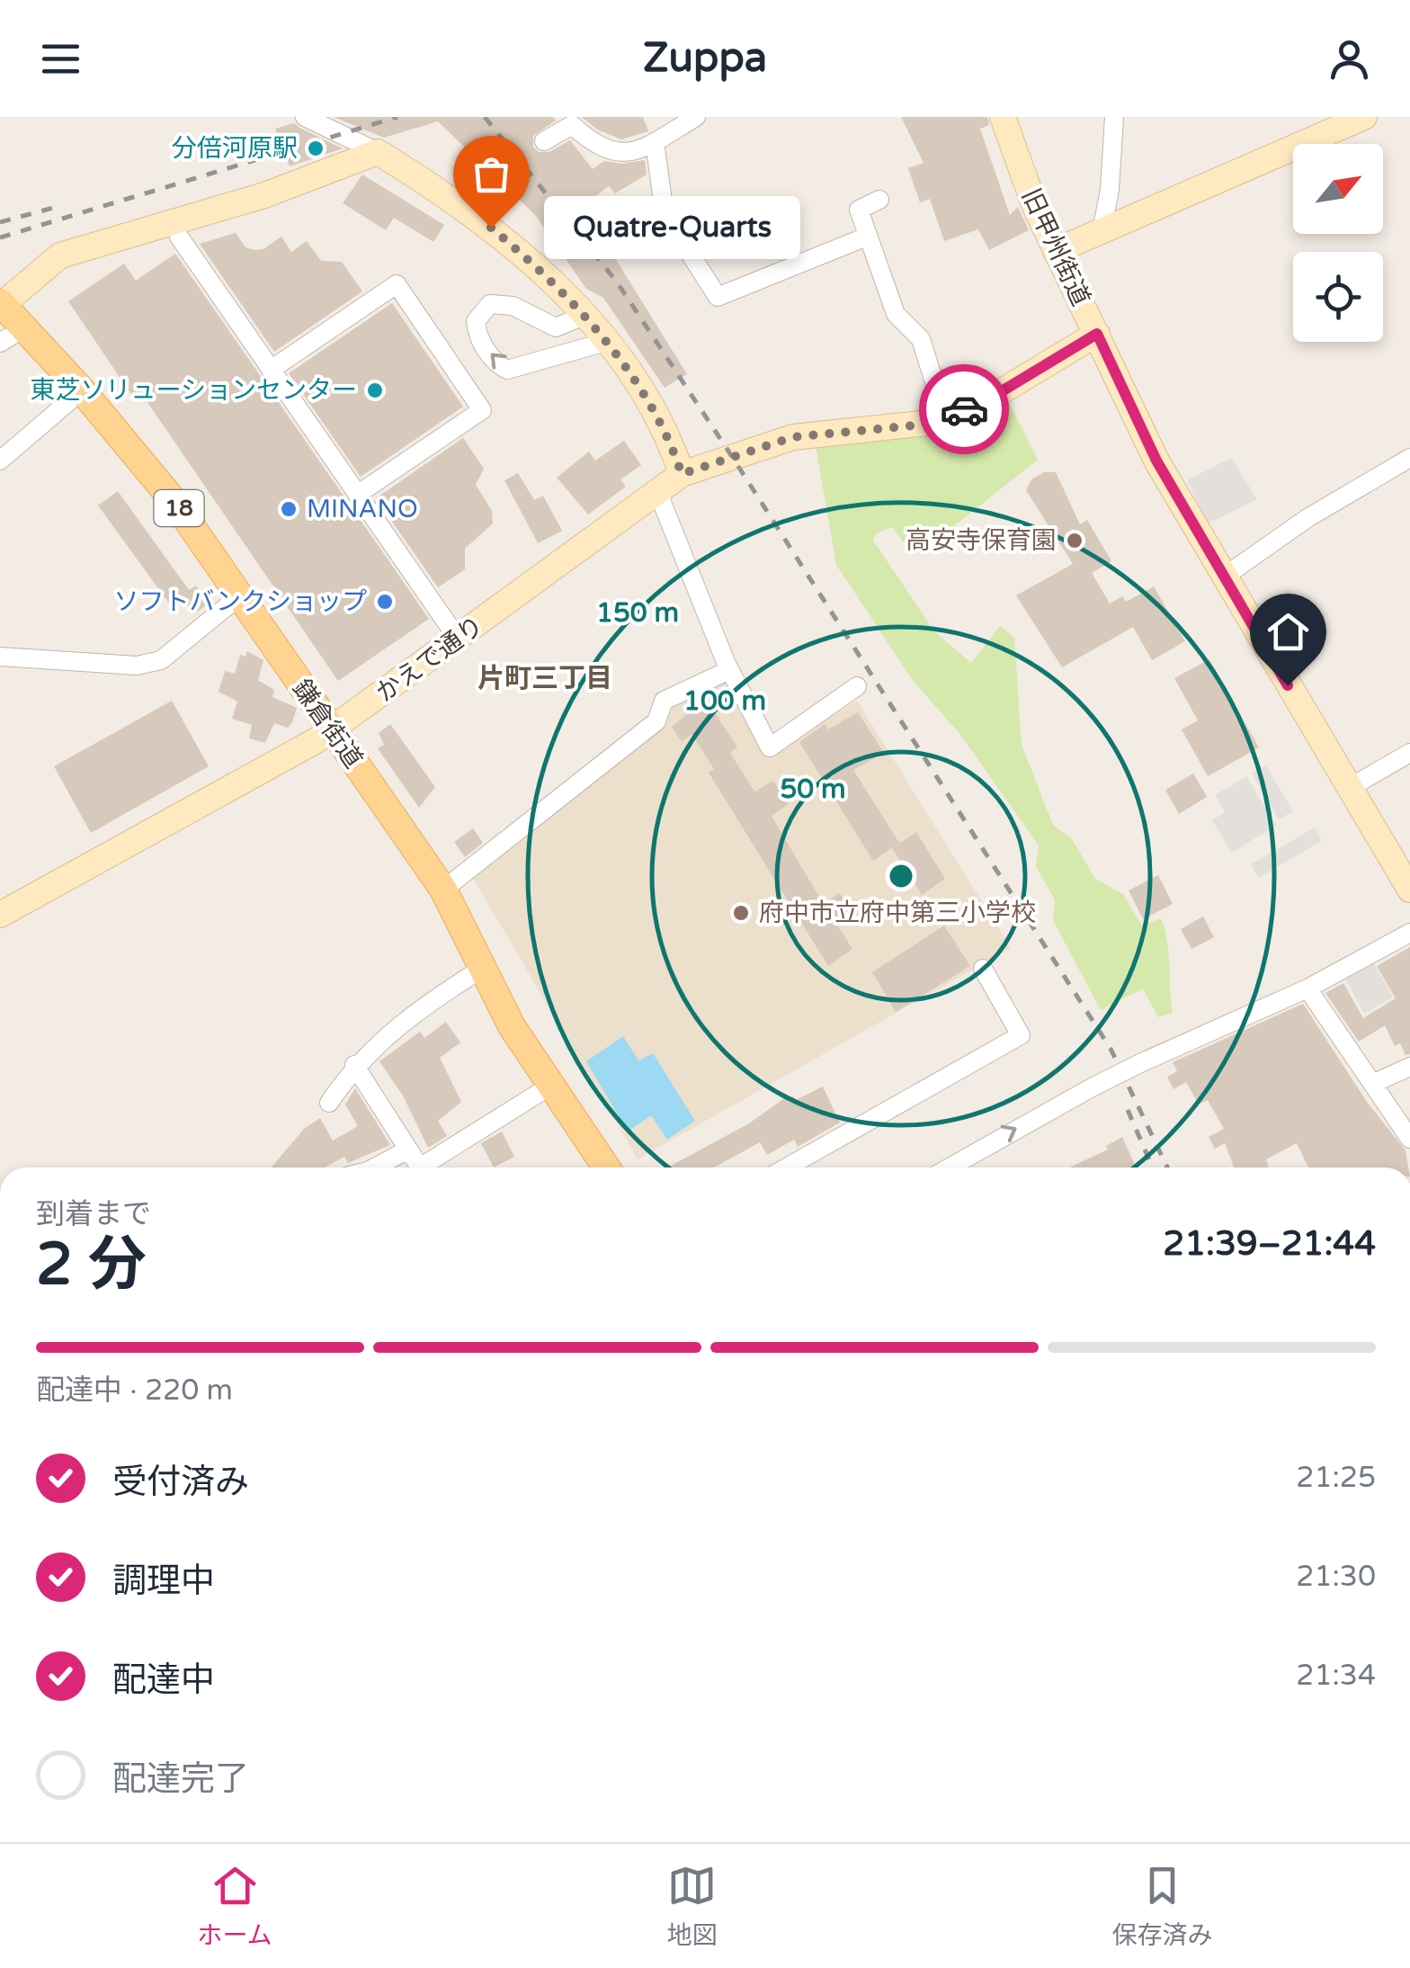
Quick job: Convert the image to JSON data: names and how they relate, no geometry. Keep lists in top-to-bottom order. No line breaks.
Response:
{"streets":{"main road":["18","鎌倉街道"],"street":["旧甲州街道","かえで通り"]},"crossings":[["旧甲州街道","かえで通り"],["かえで通り","鎌倉街道"]],"districts":["片町三丁目"],"places":["分倍河原駅","Quatre-Quarts","東芝ソリューションセンター","MINANO","高安寺保育園","ソフトバンクショップ","府中市立府中第三小学校"],"north":"top right","page":{"header":"Zuppa","bubble":"Quatre-Quarts","heading":["2 分","到着まで","21:39–21:44"],"bar":"配達中 · 220 m","list":[["受付済み","21:25"],["調理中","21:30"],["配達中","21:34"],"配達完了"],"tabs":["ホーム","地図","保存済み"]},"rings":["150 m","100 m","50 m"]}
